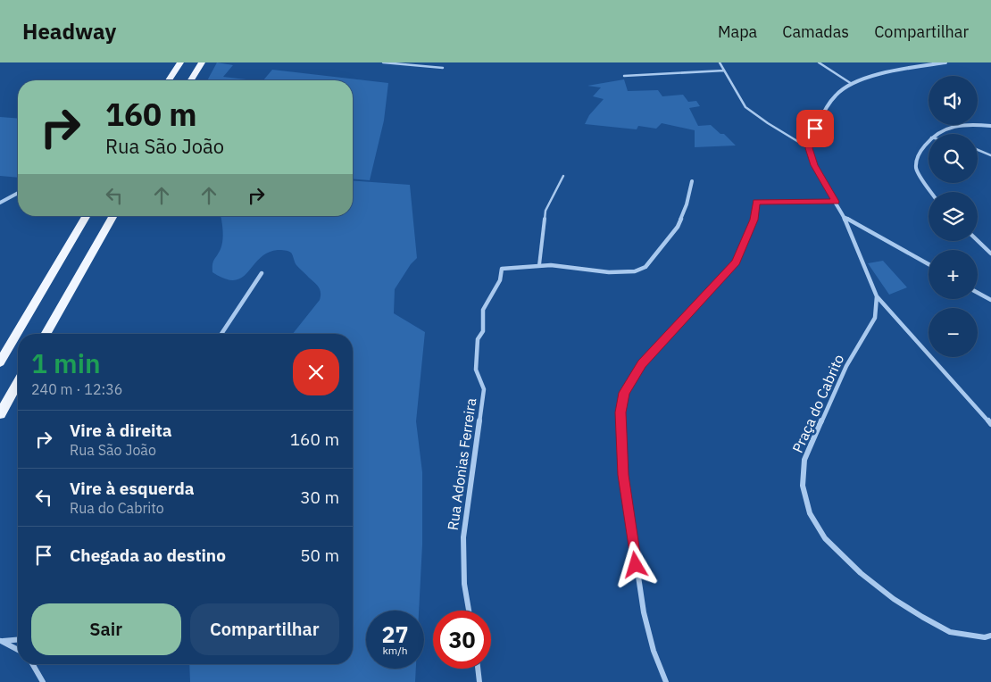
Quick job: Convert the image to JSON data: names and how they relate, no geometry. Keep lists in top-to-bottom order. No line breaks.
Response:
{"streets":{"street":["Praça do Cabrito","Rua Adonias Ferreira"]},"page":{"header":"Headway","nav":["Mapa","Camadas","Compartilhar"],"map_buttons":["+","−"],"turn":["160 m","Rua São João"],"heading":["1 min","240 m · 12:36"],"list":[{"name":"Vire à direita","note":"Rua São João","value":"160 m"},{"name":"Vire à esquerda","note":"Rua do Cabrito","value":"30 m"},{"name":"Chegada ao destino","value":"50 m"}],"buttons":["Sair","Compartilhar"],"speed":"27 km/h","limit":"30"}}
